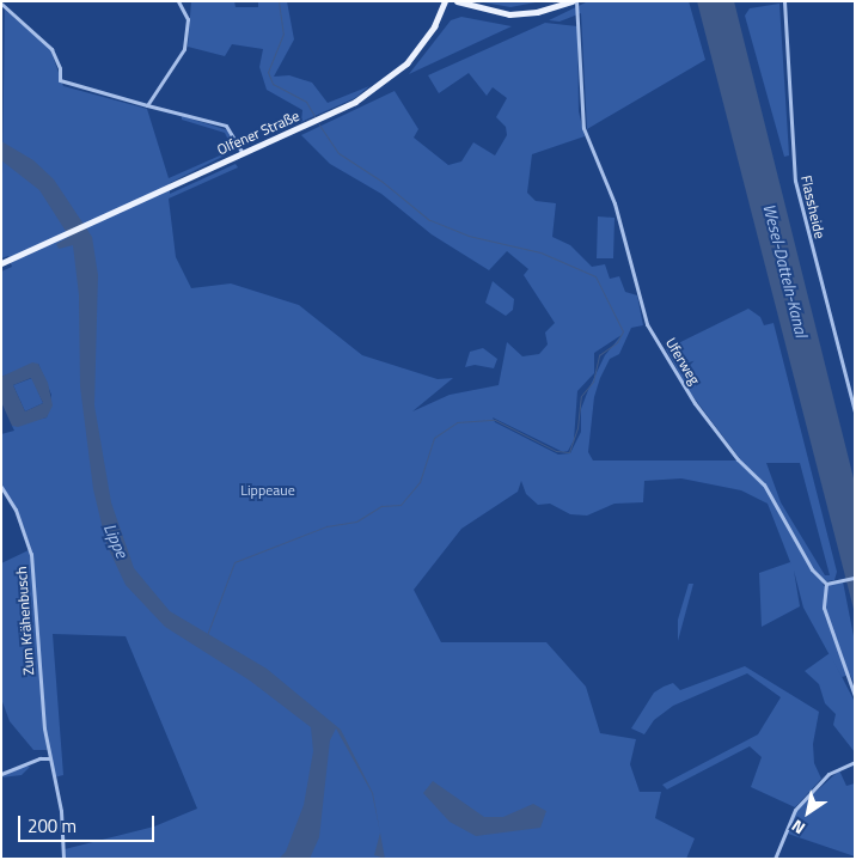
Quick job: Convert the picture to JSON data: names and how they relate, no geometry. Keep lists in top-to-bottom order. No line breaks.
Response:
{"streets":{"main road":["Olfener Straße"],"street":["Flassheide","Uferweg","Zum Krähenbusch"]},"water":["Wesel-Datteln-Kanal","Lippe"],"parks":["Lippeaue"],"scale_bar":"200 m","north":"bottom left"}
